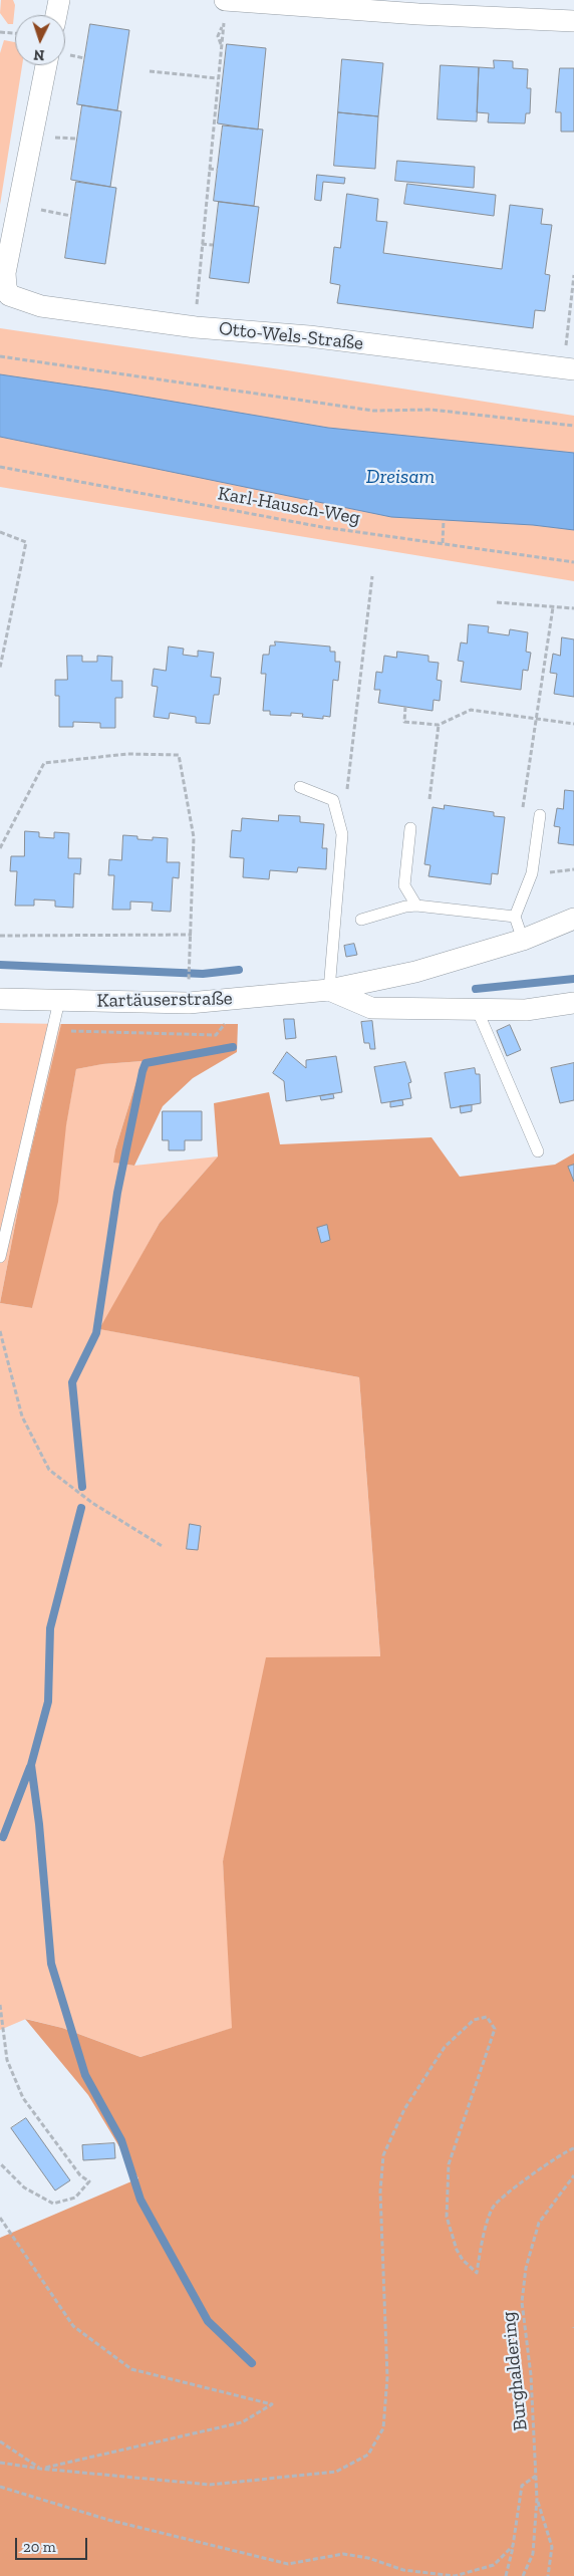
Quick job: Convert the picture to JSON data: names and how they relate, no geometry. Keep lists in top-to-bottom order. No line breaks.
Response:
{"streets":{"street":["Otto-Wels-Straße","Kartäuserstraße"],"path":["Karl-Hausch-Weg","Burghaldering"]},"water":["Dreisam"],"scale_bar":"20 m","north":"bottom"}
